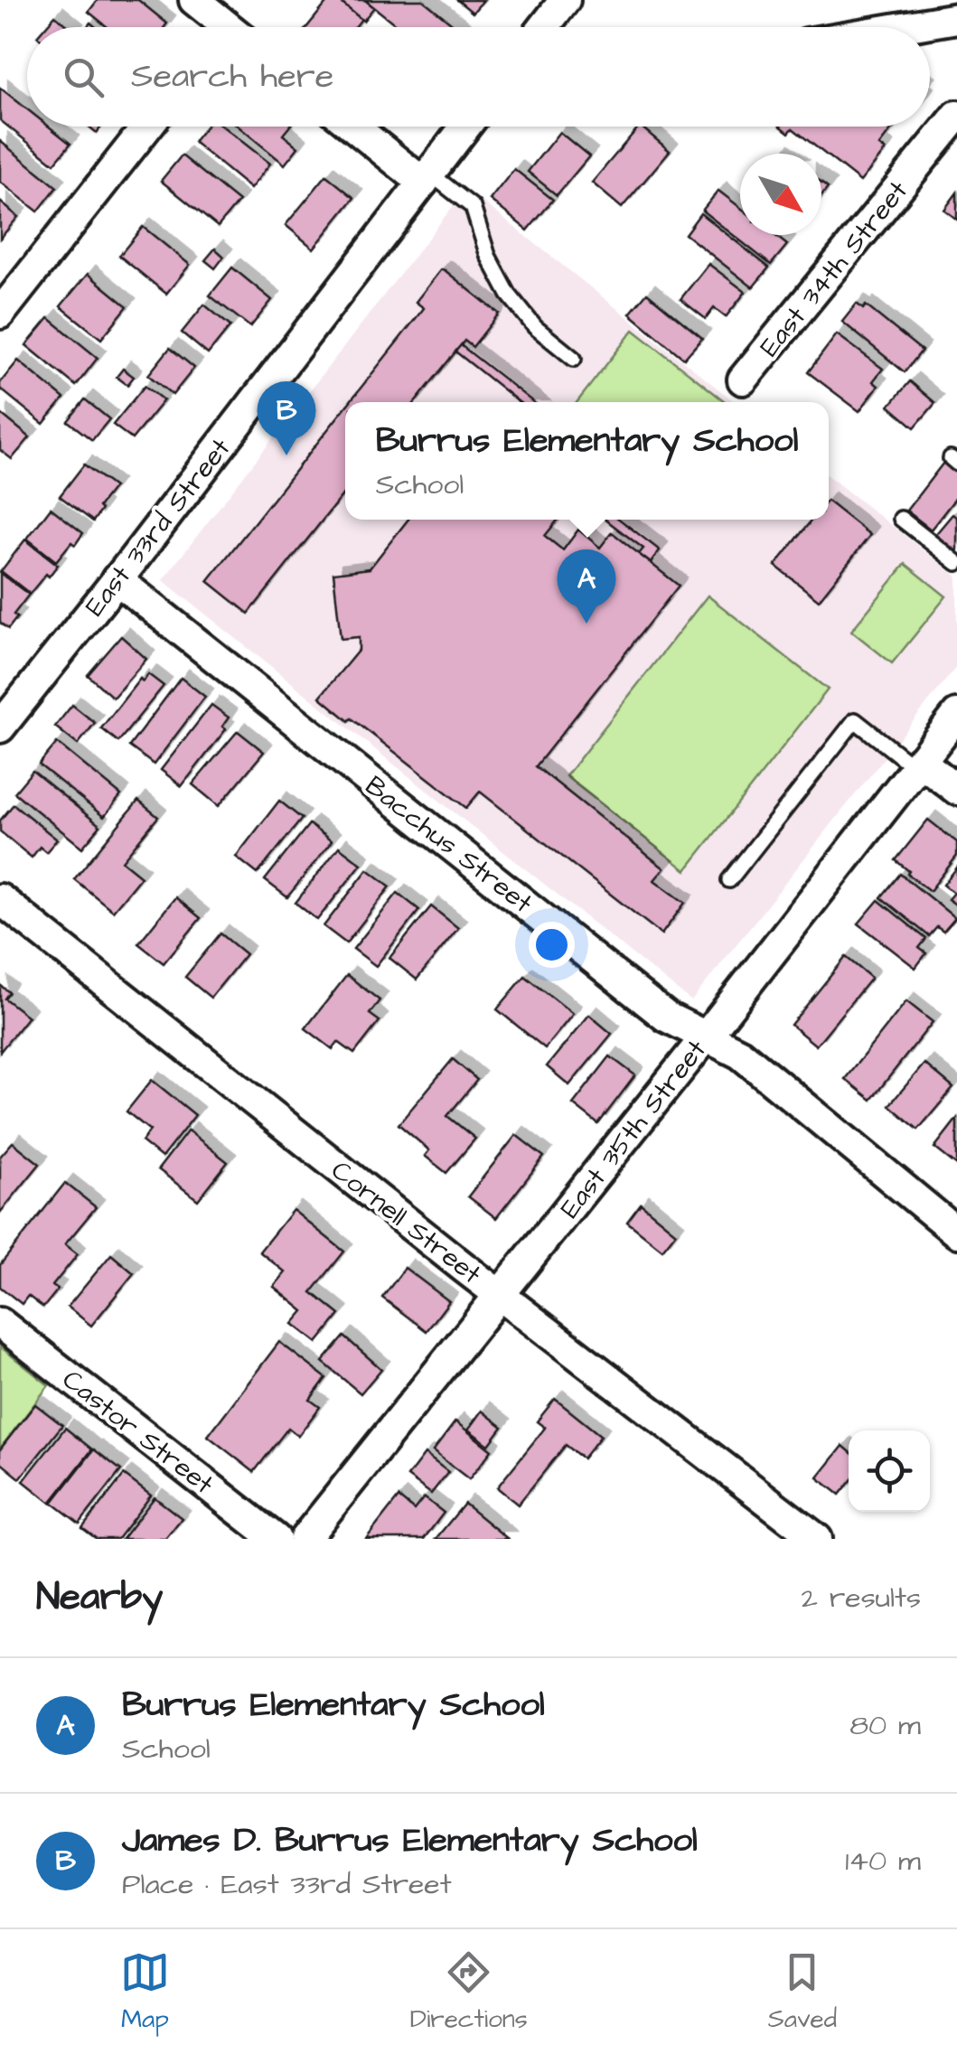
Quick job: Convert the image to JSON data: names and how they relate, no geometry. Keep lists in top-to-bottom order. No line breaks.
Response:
{"streets":{"street":["East 34th Street","East 33rd Street","Bacchus Street","East 35th Street","Cornell Street","Castor Street"]},"crossings":[["East 33rd Street","Bacchus Street"],["Bacchus Street","East 35th Street"],["East 35th Street","Cornell Street"]],"north":"bottom right","page":{"search":"Search here","pins":["B","A"],"popup":["Burrus Elementary School","School"],"heading":["Nearby","2 results"],"list":[{"mark":"A","name":"Burrus Elementary School","note":"School","value":"80 m"},{"mark":"B","name":"James D. Burrus Elementary School","note":"Place · East 33rd Street","value":"140 m"}],"nav":["Map","Directions","Saved"]}}
